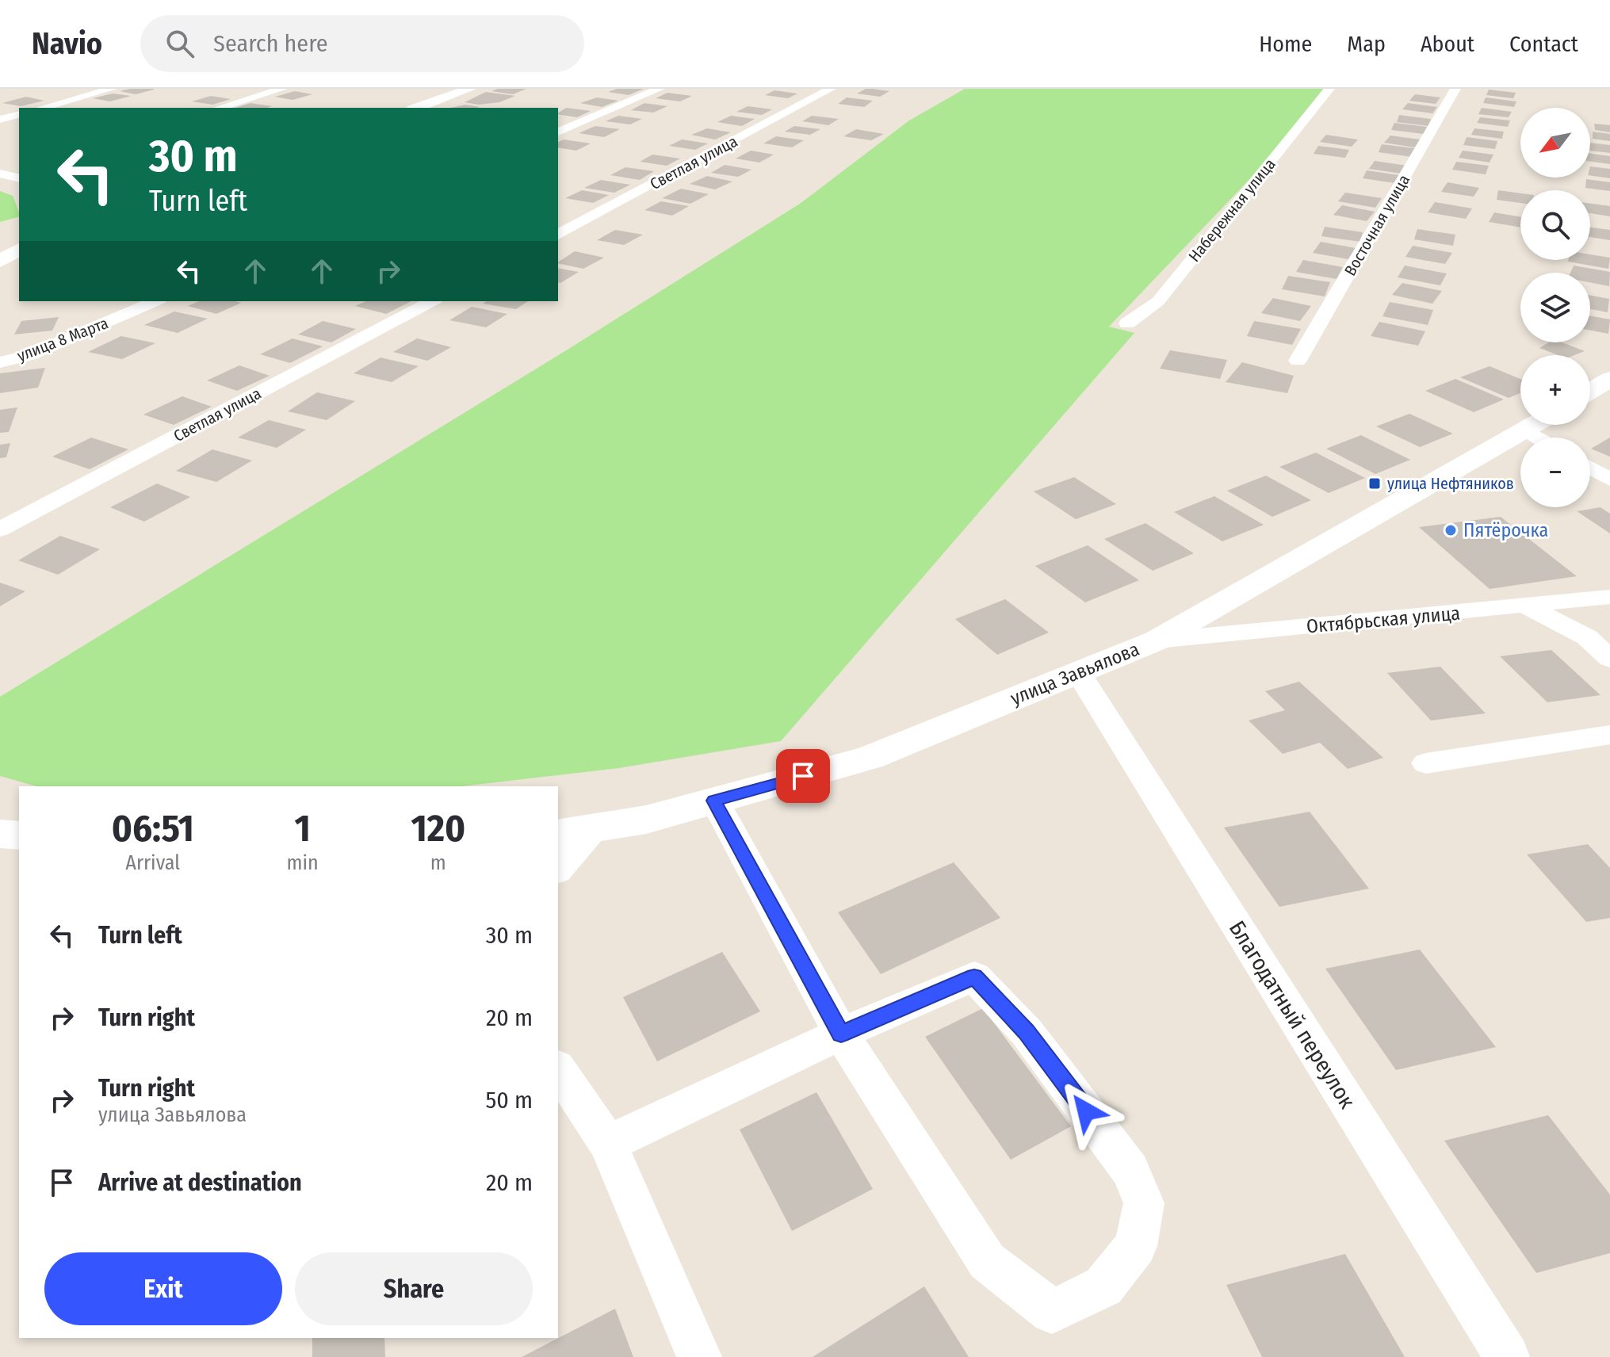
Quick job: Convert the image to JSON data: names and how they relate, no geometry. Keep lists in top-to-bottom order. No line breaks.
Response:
{"streets":{"street":["Светлая улица","Набережная улица","Восточная улица","улица 8 Марта","Октябрьская улица","улица Завьялова","Благодатный переулок"]},"crossings":[["Октябрьская улица","улица Завьялова"],["улица Завьялова","Благодатный переулок"]],"places":{"transit":["улица Нефтяников"],"other":["Пятёрочка"]},"north":"bottom left","page":{"header":"Navio","search":"Search here","nav":["Home","Map","About","Contact"],"map_buttons":["+","−"],"turn":["30 m","Turn left"],"eta":["06:51","Arrival","1","min","120","m"],"list":[{"name":"Turn left","value":"30 m"},{"name":"Turn right","value":"20 m"},{"name":"Turn right","note":"улица Завьялова","value":"50 m"},{"name":"Arrive at destination","value":"20 m"}],"buttons":["Exit","Share"]}}
